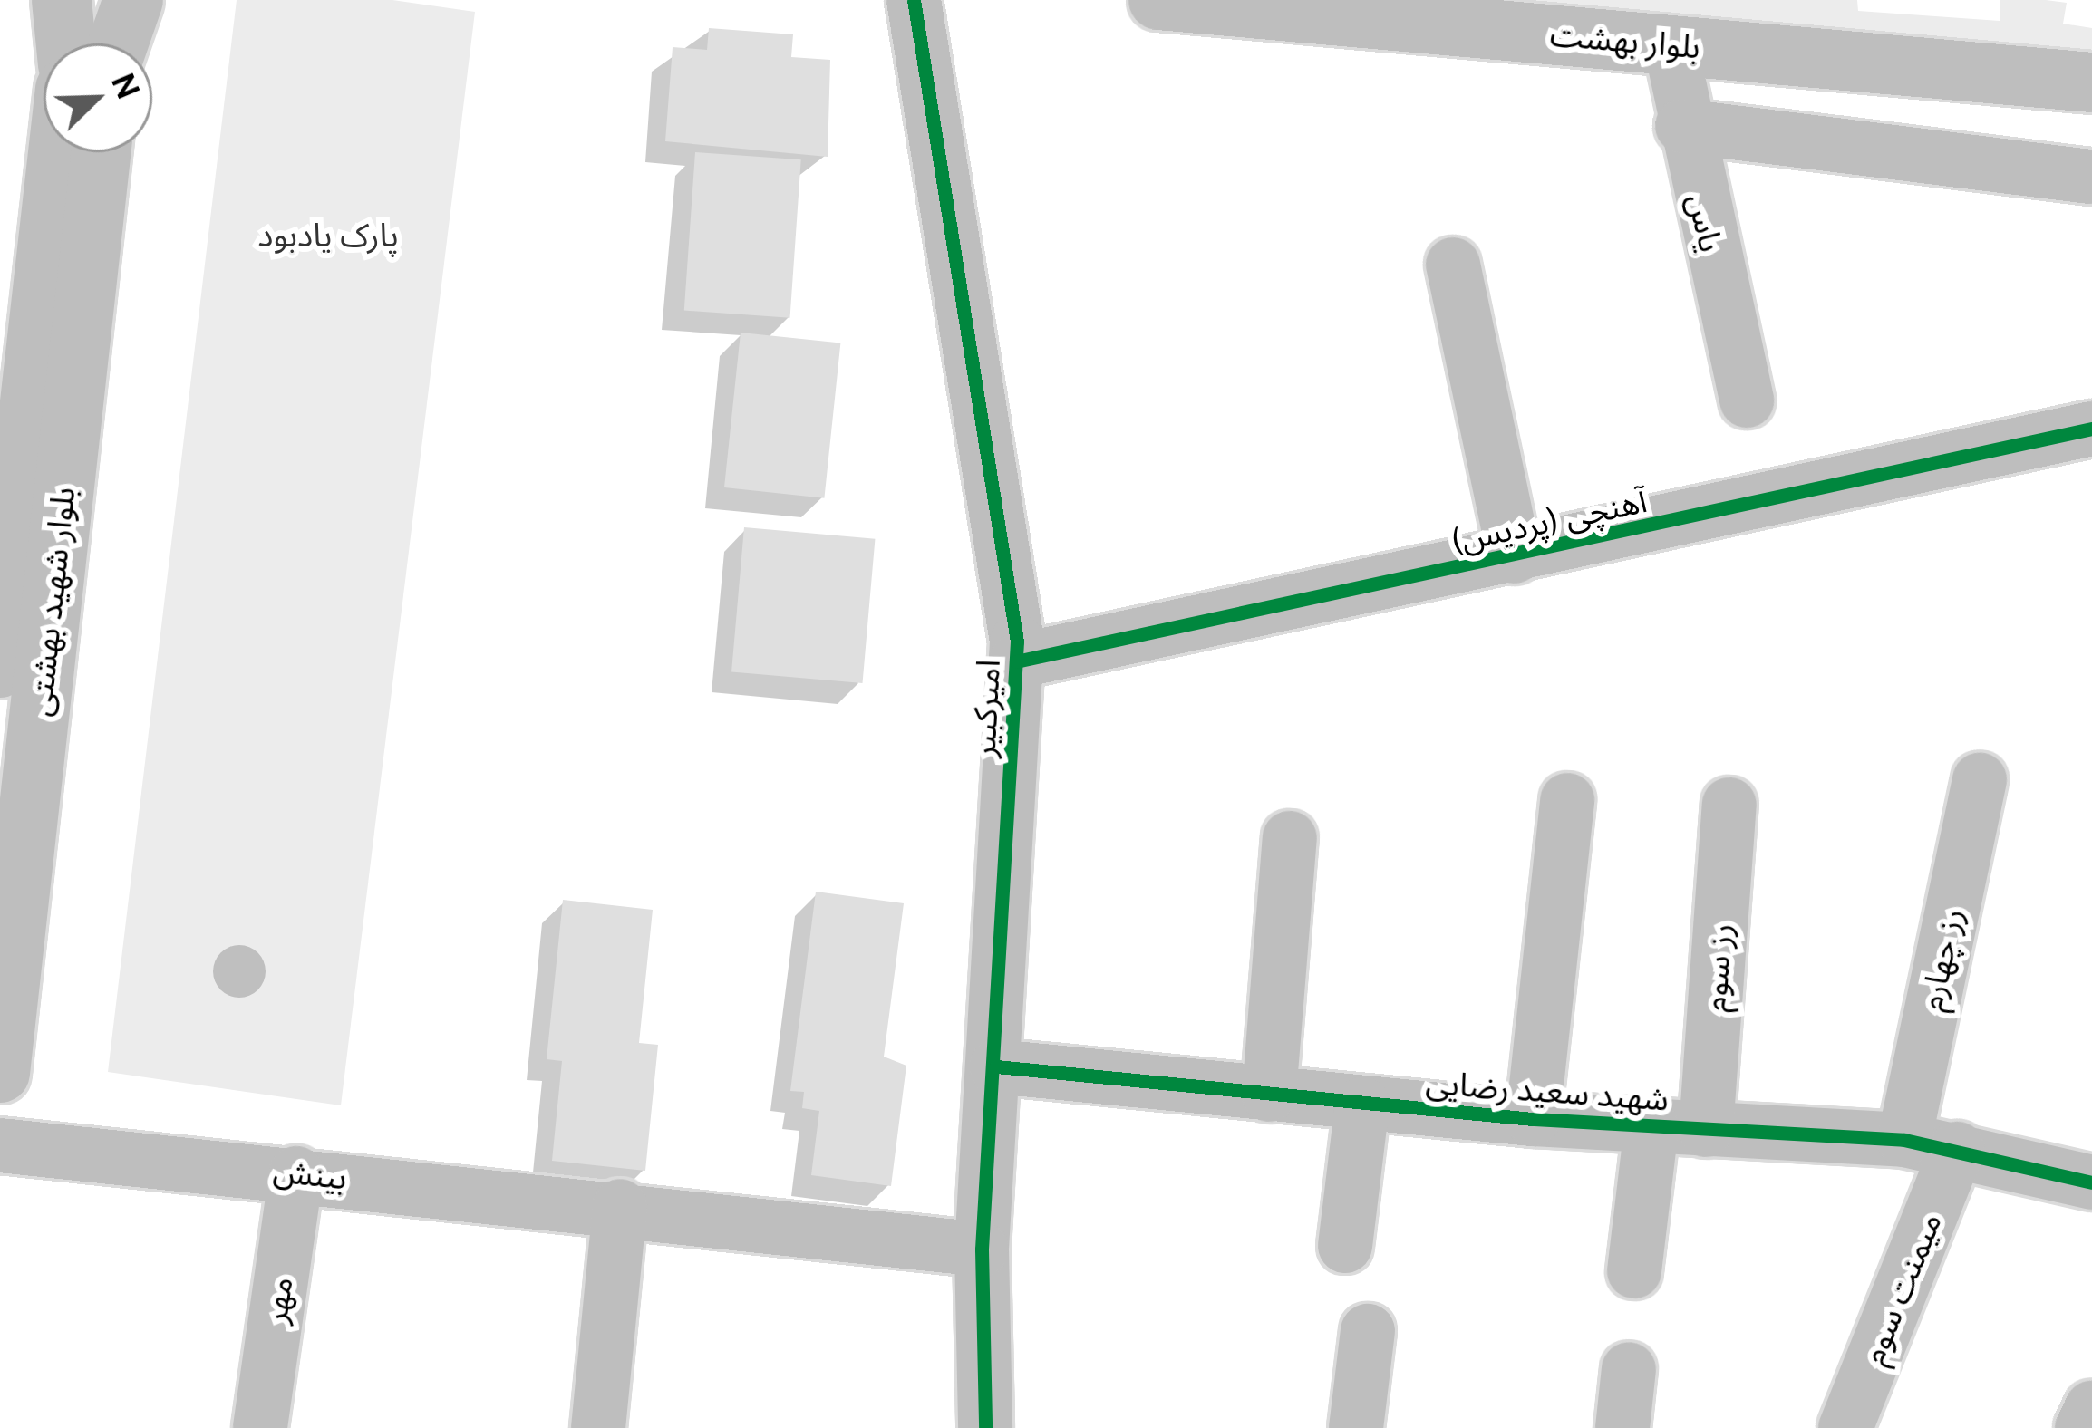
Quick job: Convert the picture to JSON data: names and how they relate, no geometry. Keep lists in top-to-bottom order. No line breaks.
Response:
{"streets":{"main road":["بلوار بهشت","بلوار شهید بهشتی"],"street":["یاس","آهنچی (پردیس)","امیرکبیر","رز چهارم","رز سوم","شهید سعید رضایی","بینش","میمنت سوم","مهر"]},"crossings":[["بلوار بهشت","یاس"],["آهنچی (پردیس)","امیرکبیر"],["امیرکبیر","شهید سعید رضایی"],["امیرکبیر","بینش"],["رز چهارم","شهید سعید رضایی"],["رز سوم","شهید سعید رضایی"],["شهید سعید رضایی","میمنت سوم"],["بینش","مهر"]],"parks":["پارک یادبود"],"north":"top right"}
